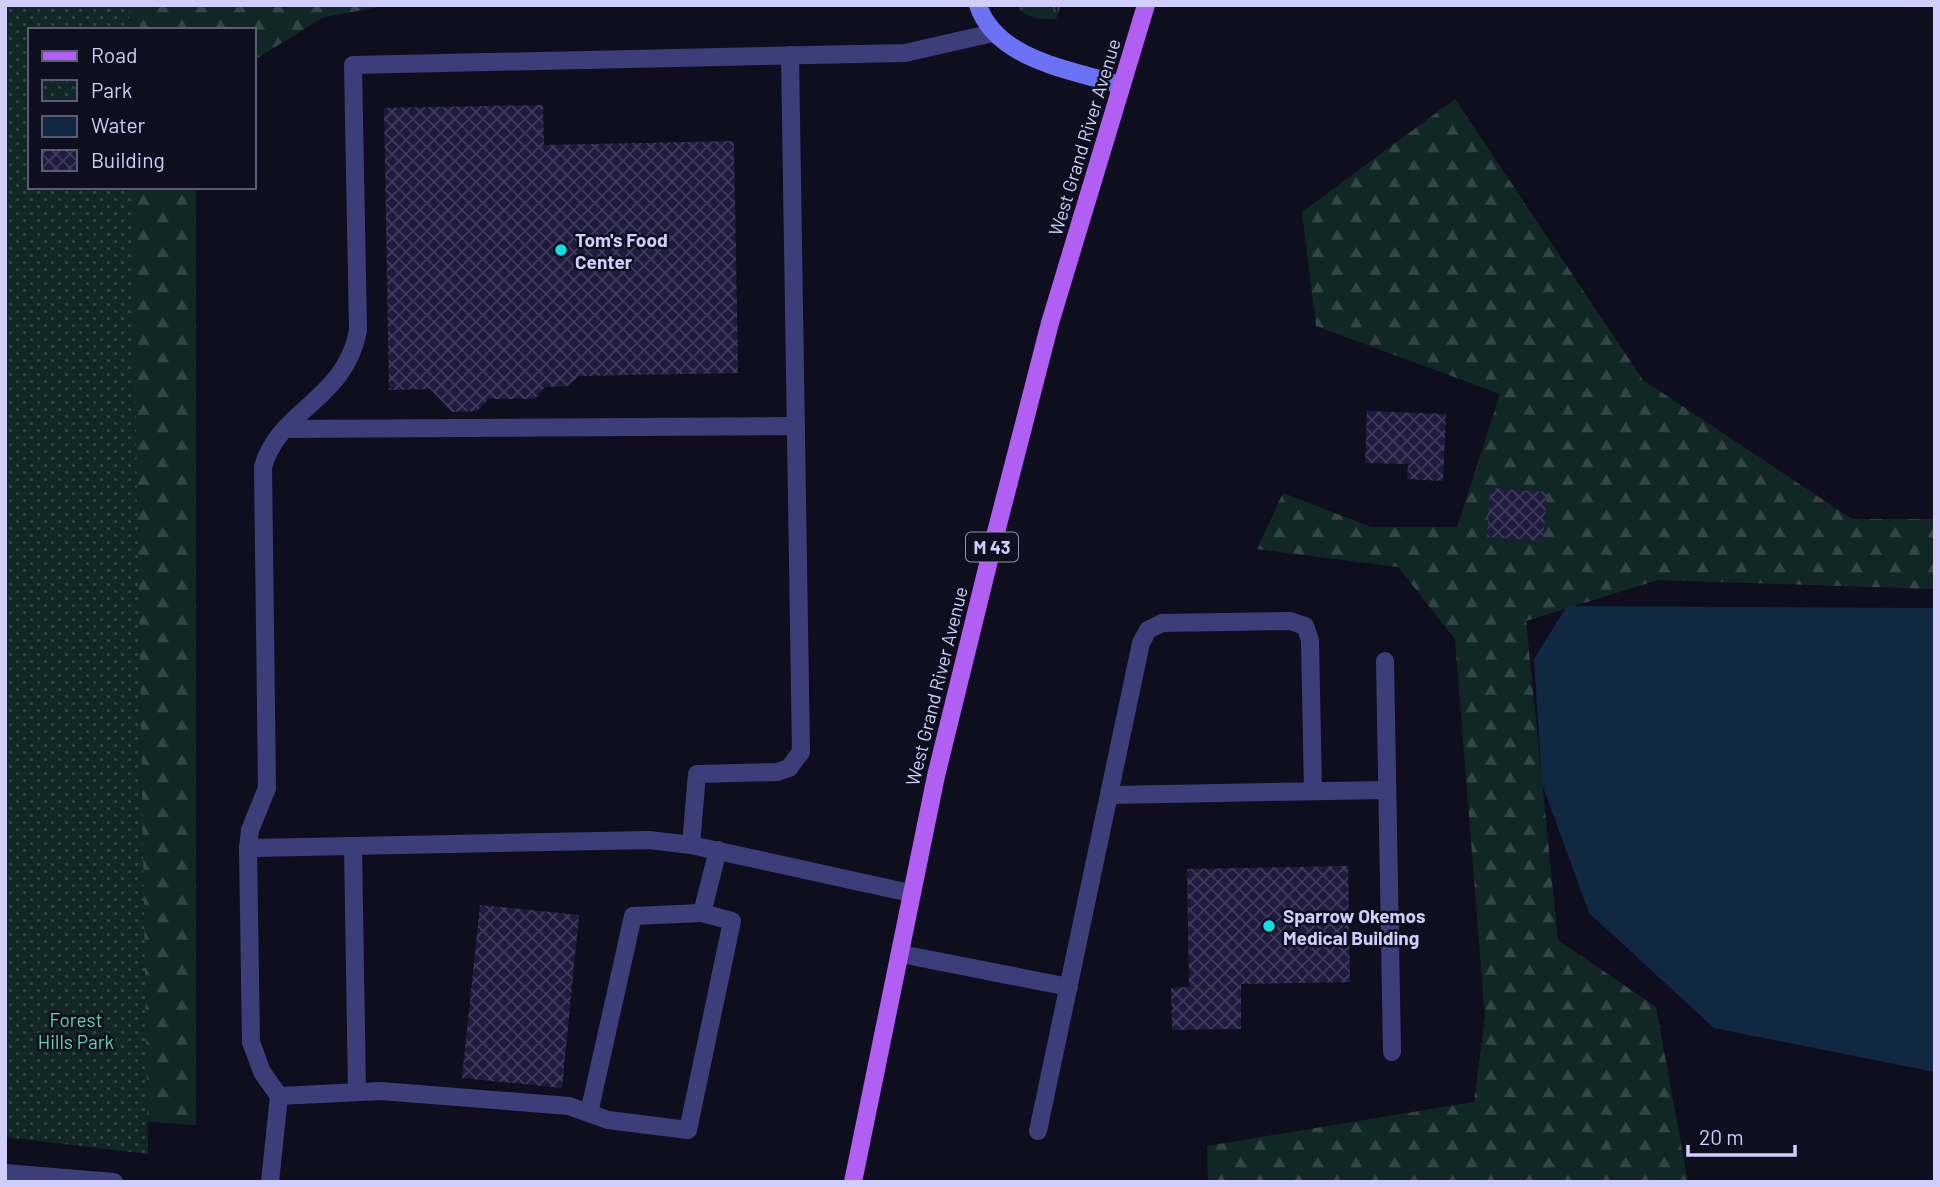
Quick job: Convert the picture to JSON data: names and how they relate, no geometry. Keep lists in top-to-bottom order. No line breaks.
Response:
{"streets":{"main road":["West Grand River Avenue","M 43"]},"parks":["Forest Hills Park"],"places":["Tom's Food Center","Sparrow Okemos Medical Building"],"legend":["Road","Park","Water","Building"],"scale_bar":"20 m"}
